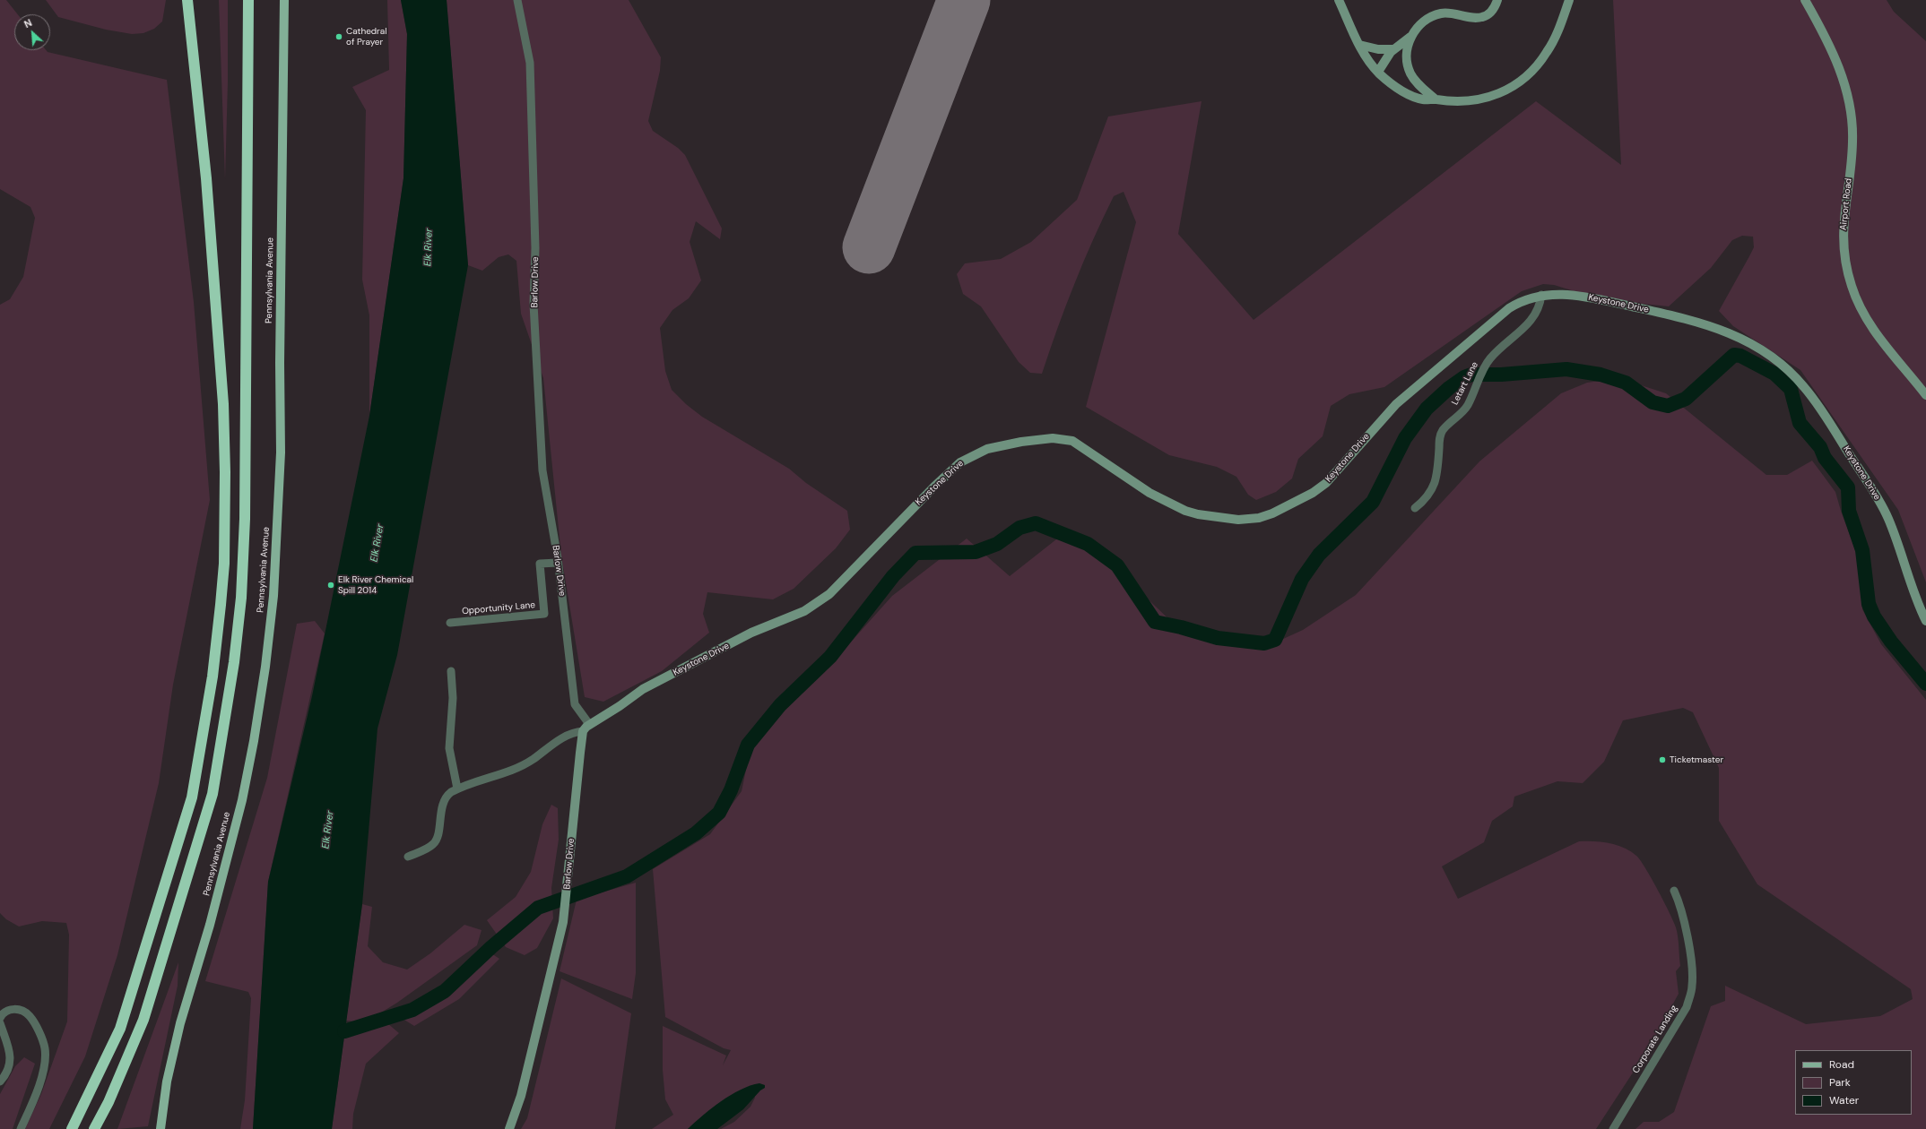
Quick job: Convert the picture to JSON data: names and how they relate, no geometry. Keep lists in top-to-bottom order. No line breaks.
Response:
{"streets":{"main road":["Pennsylvania Avenue"],"street":["Airport Road","Barlow Drive","Keystone Drive","Letart Lane","Opportunity Lane","Corporate Landing"]},"crossings":[["Barlow Drive","Keystone Drive"],["Barlow Drive","Opportunity Lane"],["Keystone Drive","Letart Lane"]],"water":["Elk River"],"places":["Cathedral of Prayer","Elk River Chemical Spill 2014","Ticketmaster"],"legend":["Road","Park","Water"],"north":"top left"}
